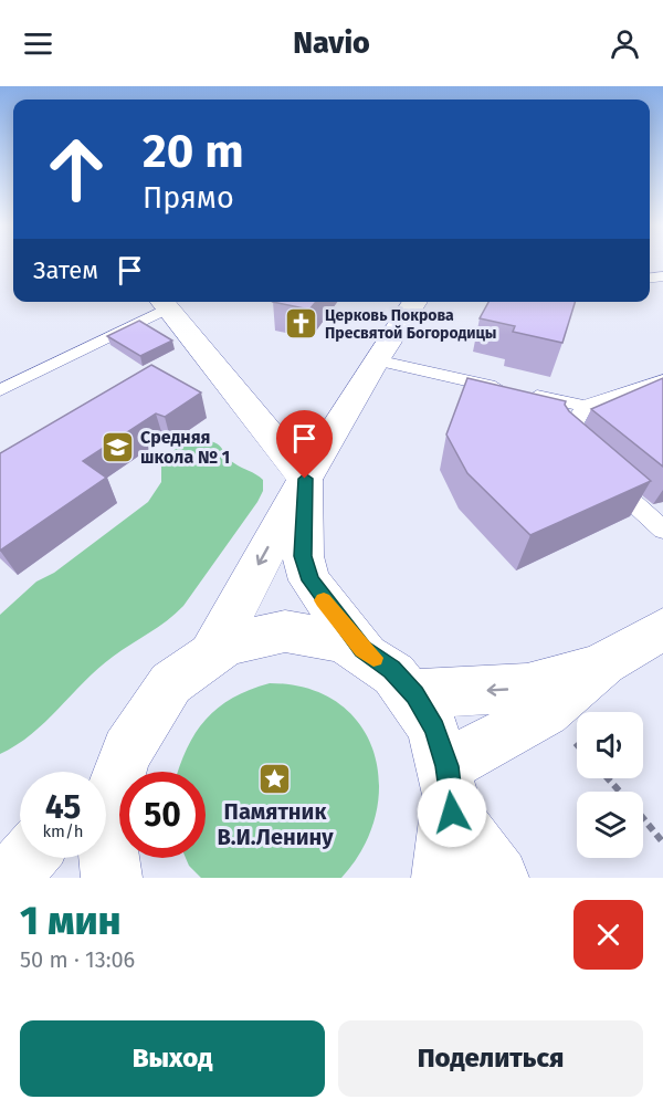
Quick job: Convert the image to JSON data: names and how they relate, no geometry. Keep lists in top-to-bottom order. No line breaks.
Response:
{"places":{"church":["Церковь Покрова Пресвятой Богородицы"],"school or university":["Средняя школа № 1"],"place":["Памятник В.И.Ленину"]},"page":{"header":"Navio","turn":["20 m","Прямо"],"then":"Затем","speed":"45 km/h","limit":"50","heading":["1 мин","50 m · 13:06"],"buttons":["Выход","Поделиться"]}}
